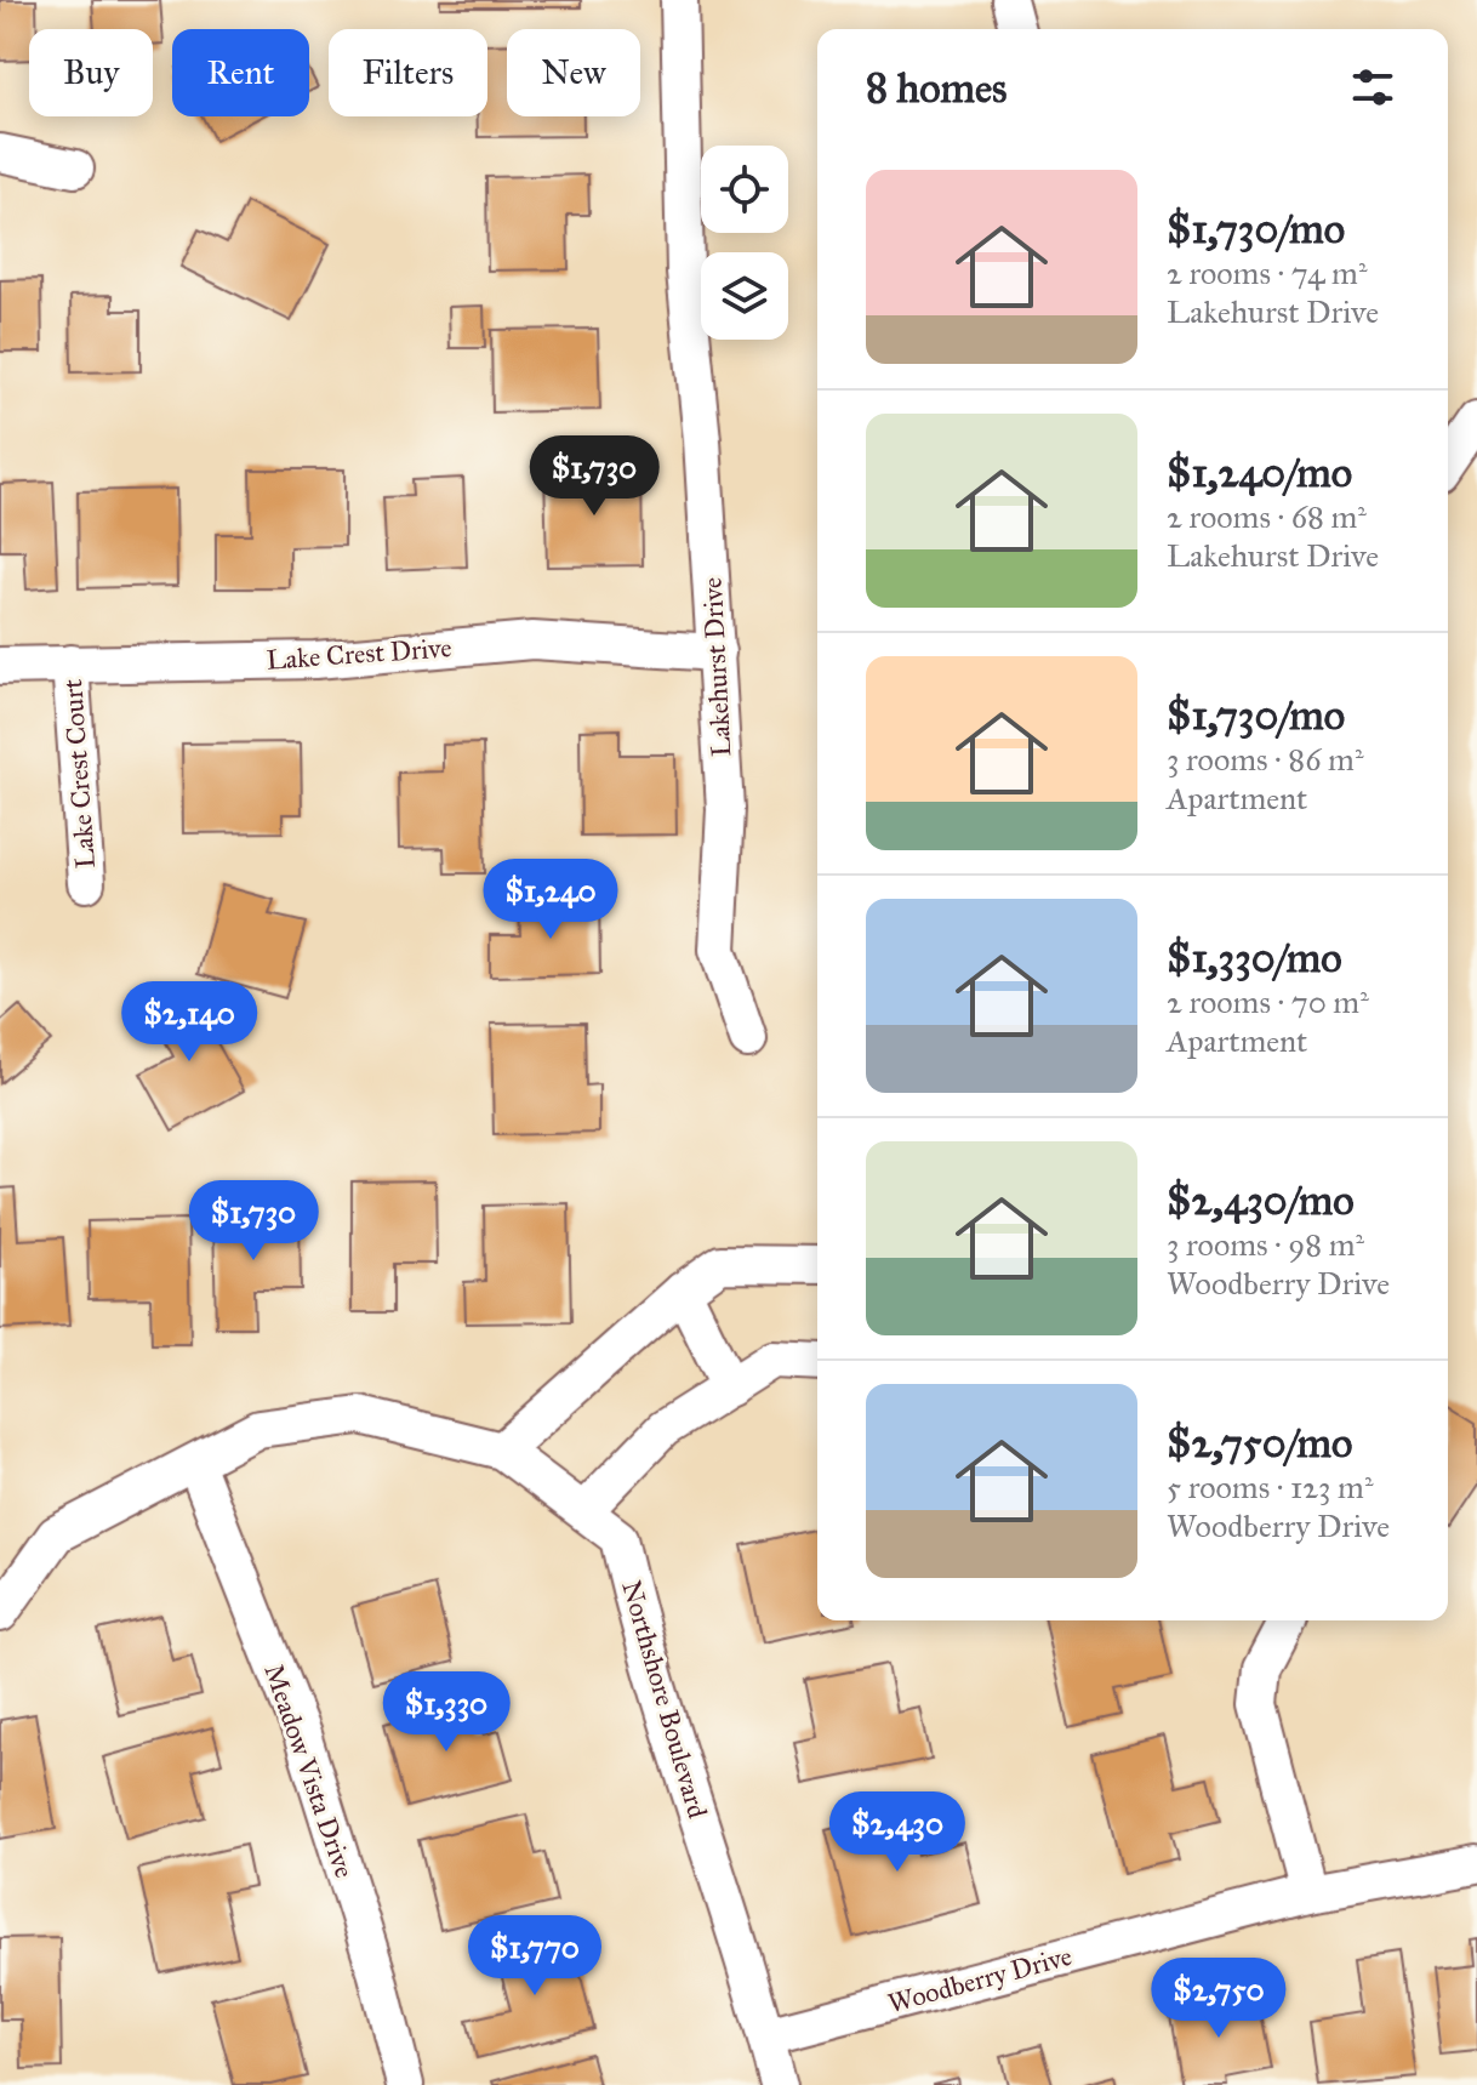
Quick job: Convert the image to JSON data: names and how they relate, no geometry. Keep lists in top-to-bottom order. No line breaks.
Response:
{"streets":{"street":["Lake Crest Drive","Lakehurst Drive","Lake Crest Court","Northshore Boulevard","Meadow Vista Drive","Woodberry Drive"]},"crossings":[["Lake Crest Drive","Lakehurst Drive"],["Lake Crest Drive","Lake Crest Court"],["Northshore Boulevard","Woodberry Drive"]],"page":{"chip":["Buy","Rent","Filters","New"],"heading":"8 homes","list":[{"name":"$1,730/mo","note":"2 rooms · 74 m² · Lakehurst Drive"},{"name":"$1,240/mo","note":"2 rooms · 68 m² · Lakehurst Drive"},{"name":"$1,730/mo","note":"3 rooms · 86 m² · Apartment"},{"name":"$1,330/mo","note":"2 rooms · 70 m² · Apartment"},{"name":"$2,430/mo","note":"3 rooms · 98 m² · Woodberry Drive"},{"name":"$2,750/mo","note":"5 rooms · 123 m² · Woodberry Drive"}],"price":["$1,730","$1,240","$2,140","$1,730","$1,330","$2,430","$1,770","$2,750"]}}
